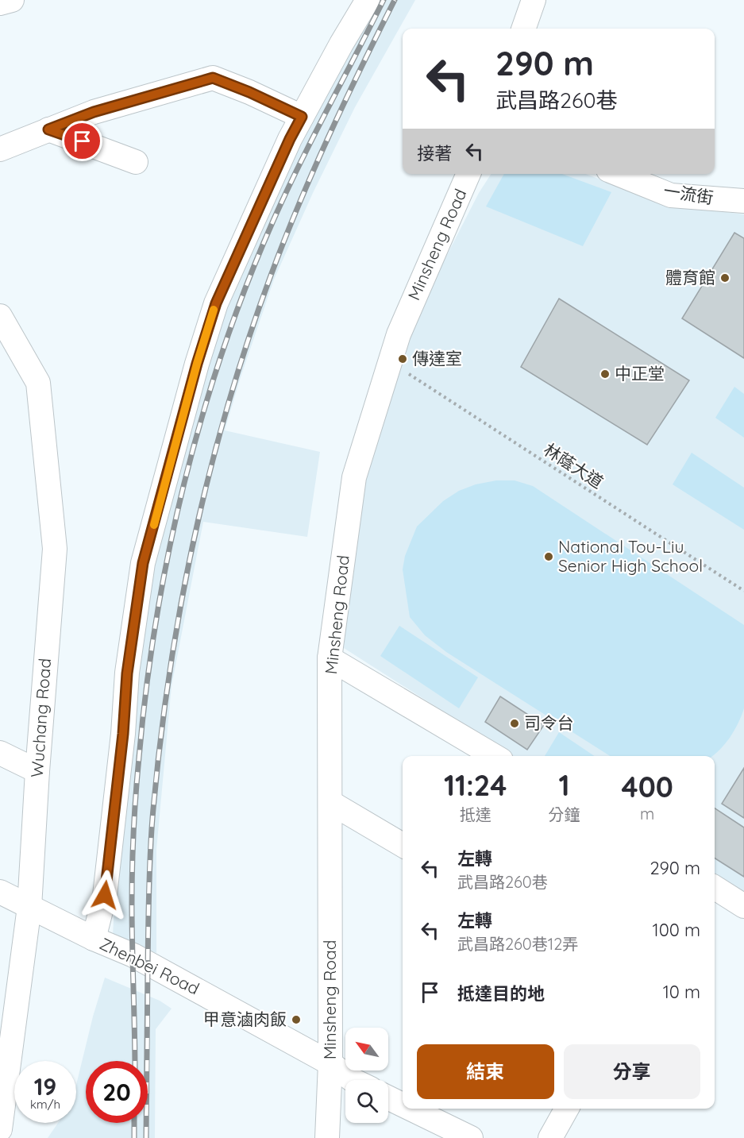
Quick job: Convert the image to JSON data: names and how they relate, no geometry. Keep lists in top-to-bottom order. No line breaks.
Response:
{"streets":{"street":["一流街","Minsheng Road","Wuchang Road","Zhenbei Road"],"path":["林蔭大道"]},"crossings":[["Minsheng Road","林蔭大道"],["Minsheng Road","Zhenbei Road"],["Wuchang Road","Zhenbei Road"]],"places":["體育館","傳達室","中正堂","National Tou-Liu Senior High School","司令台","甲意滷肉飯"],"north":"top left","page":{"turn":["290 m","武昌路260巷"],"then":"接著","eta":["11:24","抵達","1","分鐘","400","m"],"list":[{"name":"左轉","note":"武昌路260巷","value":"290 m"},{"name":"左轉","note":"武昌路260巷12弄","value":"100 m"},{"name":"抵達目的地","value":"10 m"}],"buttons":["結束","分享"],"speed":"19 km/h","limit":"20"}}
